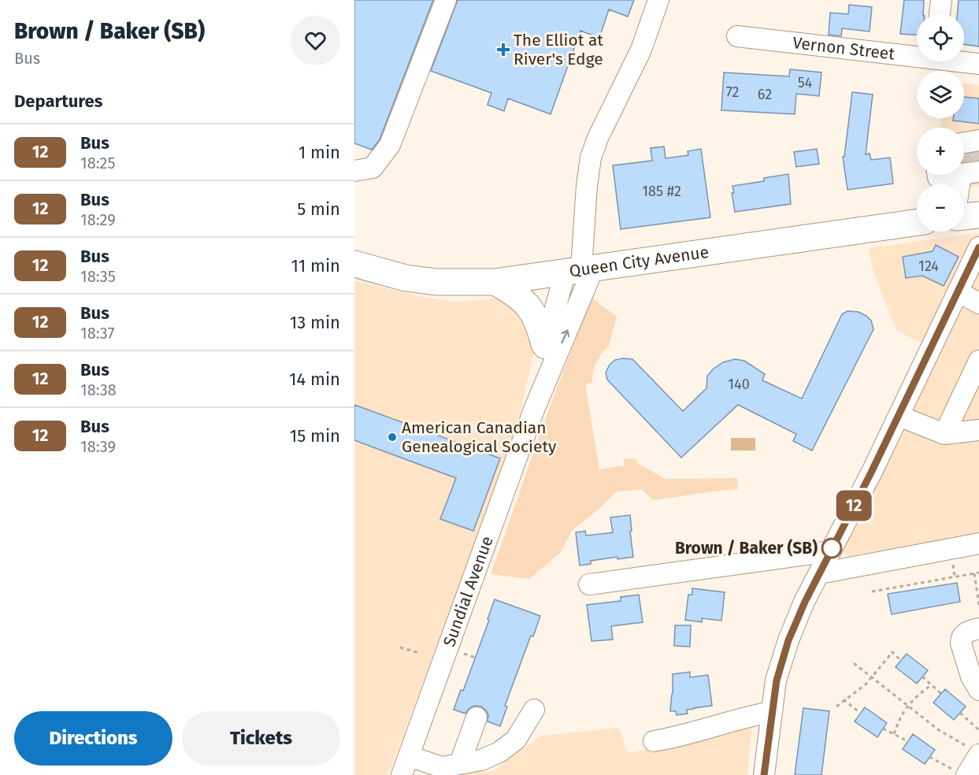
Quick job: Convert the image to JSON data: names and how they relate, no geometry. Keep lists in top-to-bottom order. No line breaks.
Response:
{"streets":{"main road":["Queen City Avenue"],"street":["Vernon Street","Sundial Avenue"]},"crossings":[["Queen City Avenue","Sundial Avenue"]],"places":{"health":["The Elliot at River's Edge"],"other":["American Canadian Genealogical Society","Brown / Baker (SB)"]},"lines":["bus line 12"],"house_numbers":["54","72","62","185 #2","124","140"],"page":{"heading":[["Brown / Baker (SB)","Bus"],"Departures"],"on_map":"12","map_buttons":["+","−"],"list":[{"mark":"12","name":"Bus","note":"18:25","value":"1 min"},{"mark":"12","name":"Bus","note":"18:29","value":"5 min"},{"mark":"12","name":"Bus","note":"18:35","value":"11 min"},{"mark":"12","name":"Bus","note":"18:37","value":"13 min"},{"mark":"12","name":"Bus","note":"18:38","value":"14 min"},{"mark":"12","name":"Bus","note":"18:39","value":"15 min"}],"buttons":["Directions","Tickets"]}}
